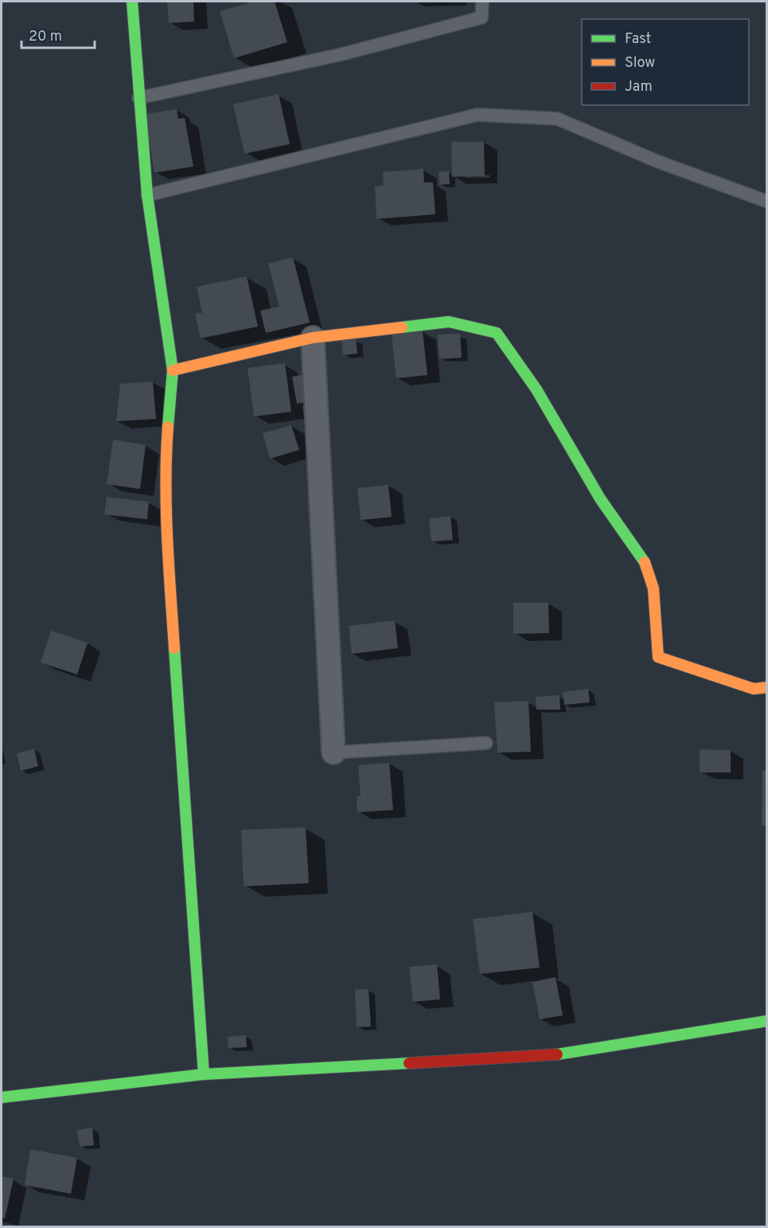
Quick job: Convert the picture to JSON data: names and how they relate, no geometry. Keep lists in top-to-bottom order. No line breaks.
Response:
{"legend":["Fast","Slow","Jam"],"scale_bar":"20 m"}
